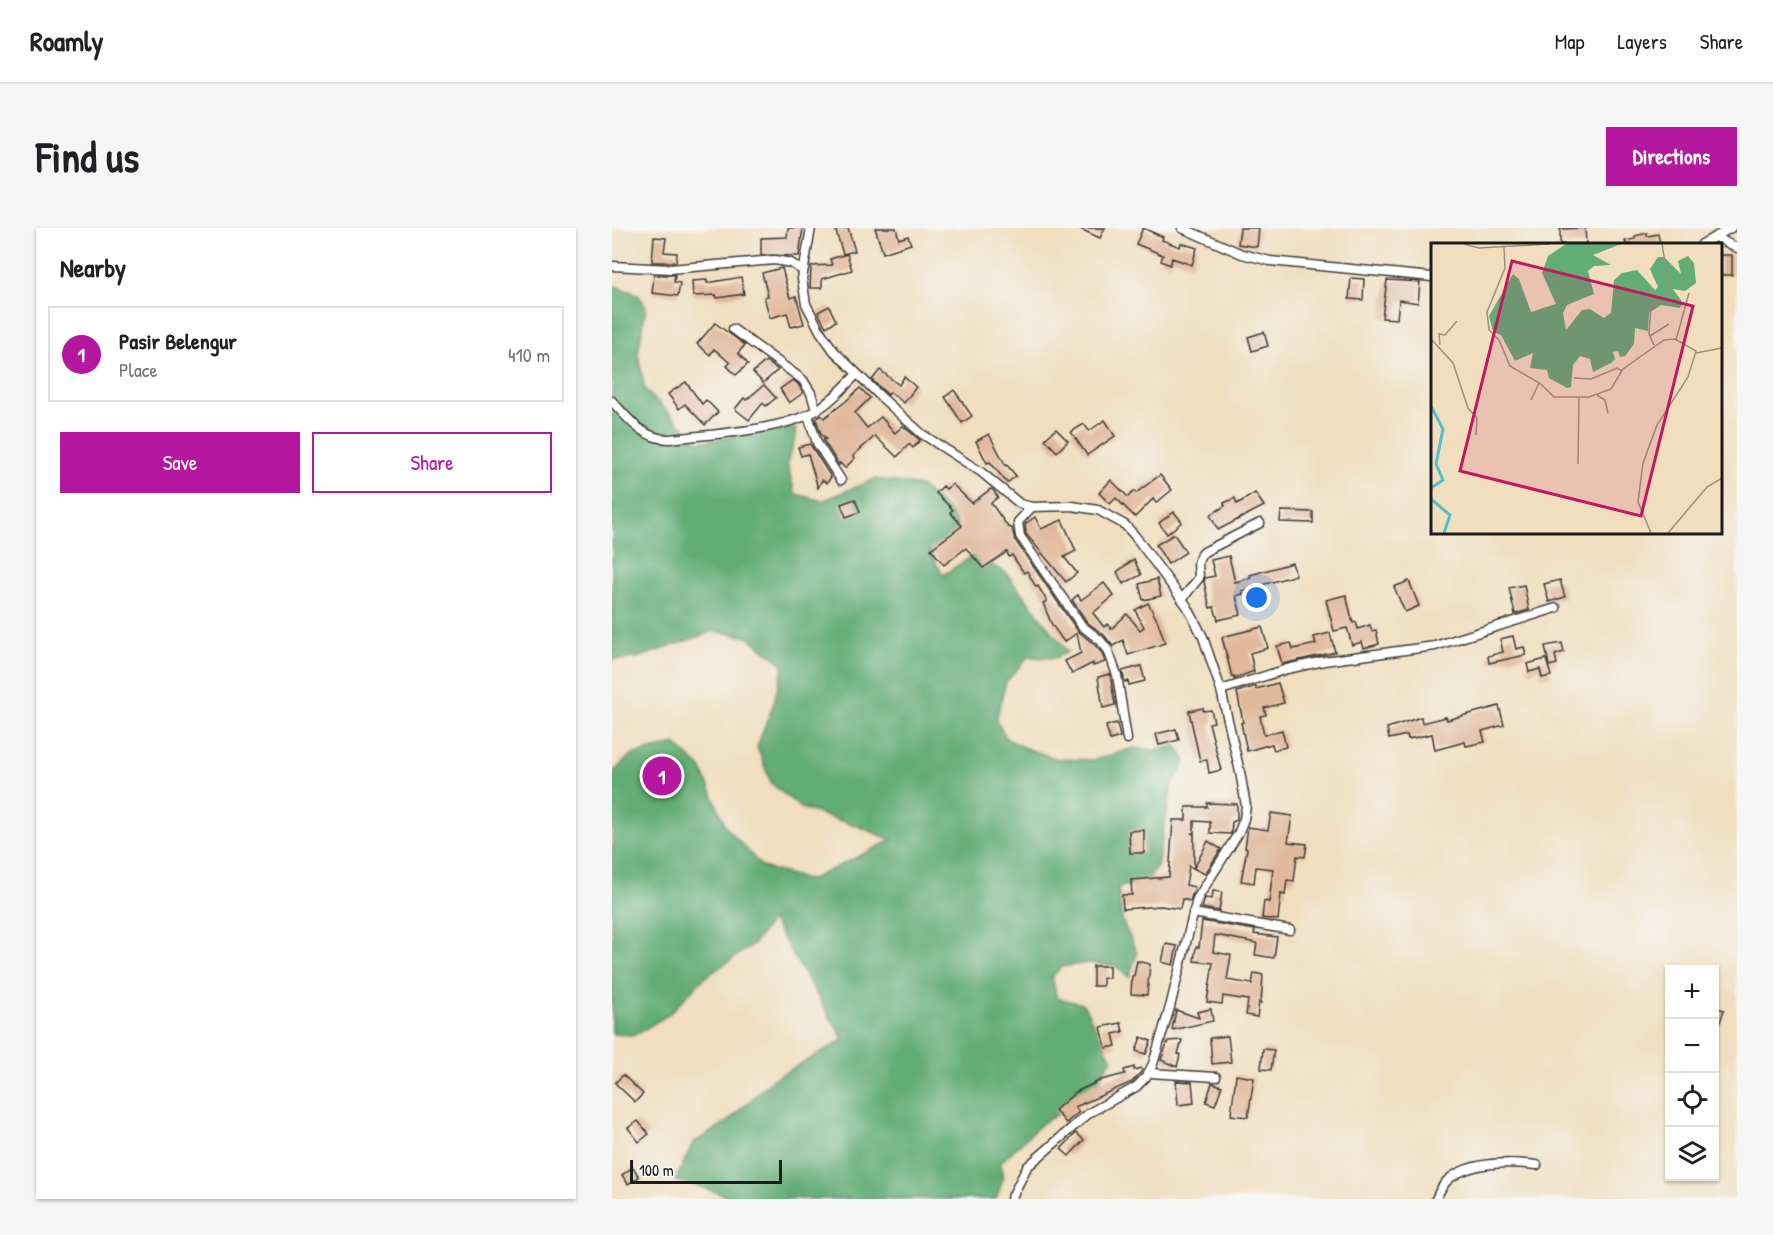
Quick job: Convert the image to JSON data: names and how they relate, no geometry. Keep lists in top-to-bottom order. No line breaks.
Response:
{"scale_bar":"100 m","page":{"header":"Roamly","nav":["Map","Layers","Share"],"buttons":["Directions",["Save","Share"]],"title":"Find us","heading":"Nearby","list":[{"mark":"1","name":"Pasir Belengur","note":"Place","value":"410 m"}],"pins":"1","map_buttons":["+","−"],"scale":"100 m"}}
